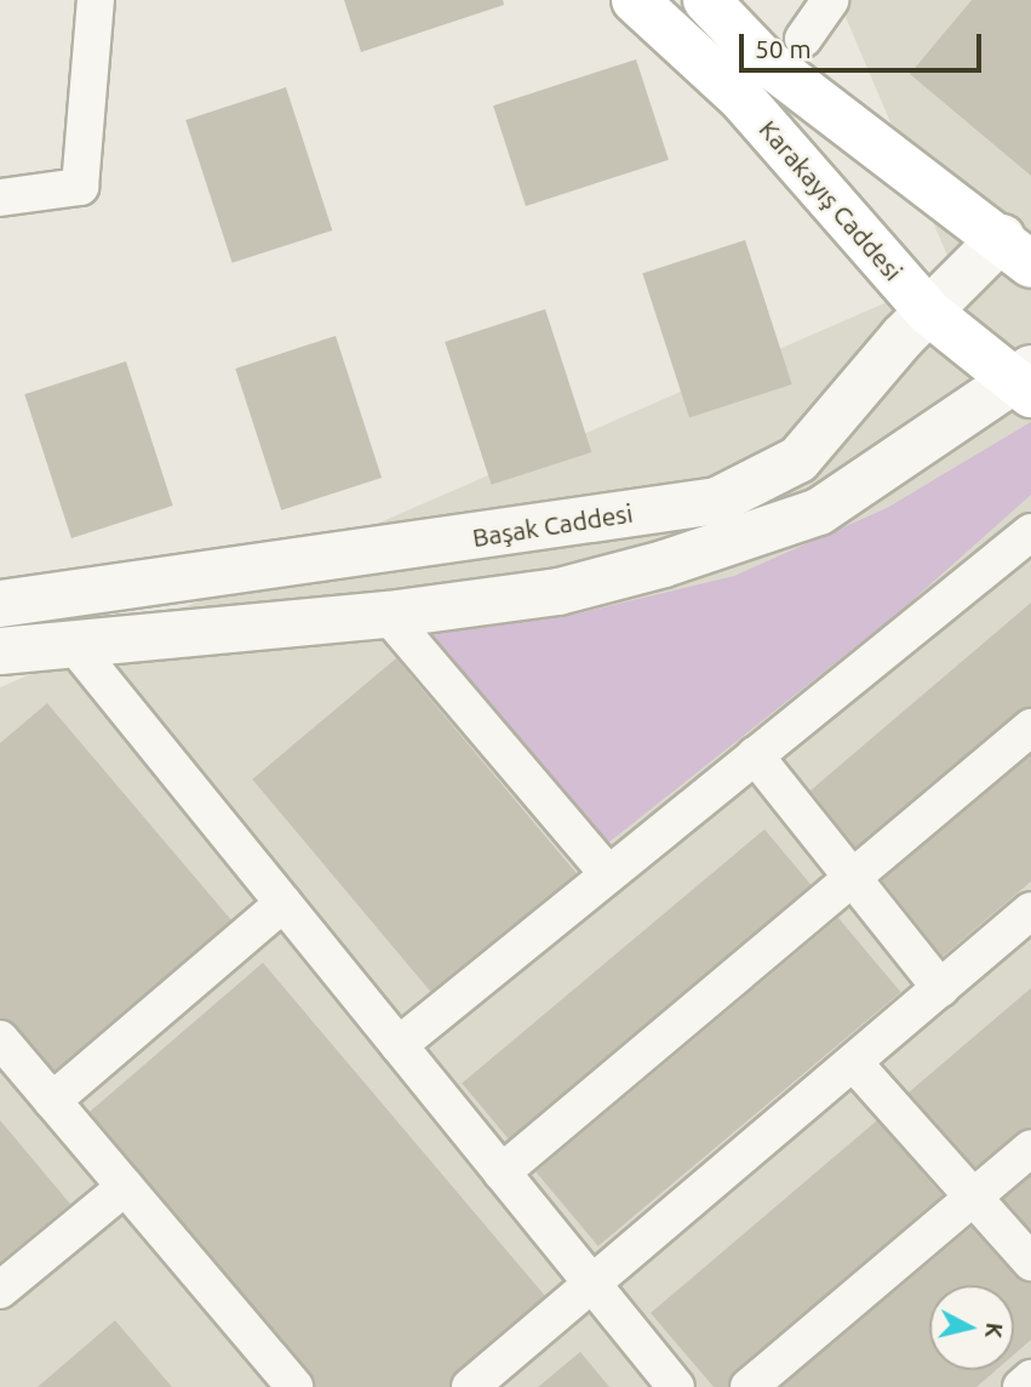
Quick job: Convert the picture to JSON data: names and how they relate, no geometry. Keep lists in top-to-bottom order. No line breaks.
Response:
{"streets":{"main road":["Karakayış Caddesi"],"street":["Başak Caddesi"]},"crossings":[["Karakayış Caddesi","Başak Caddesi"]],"scale_bar":"50 m","north":"right"}
